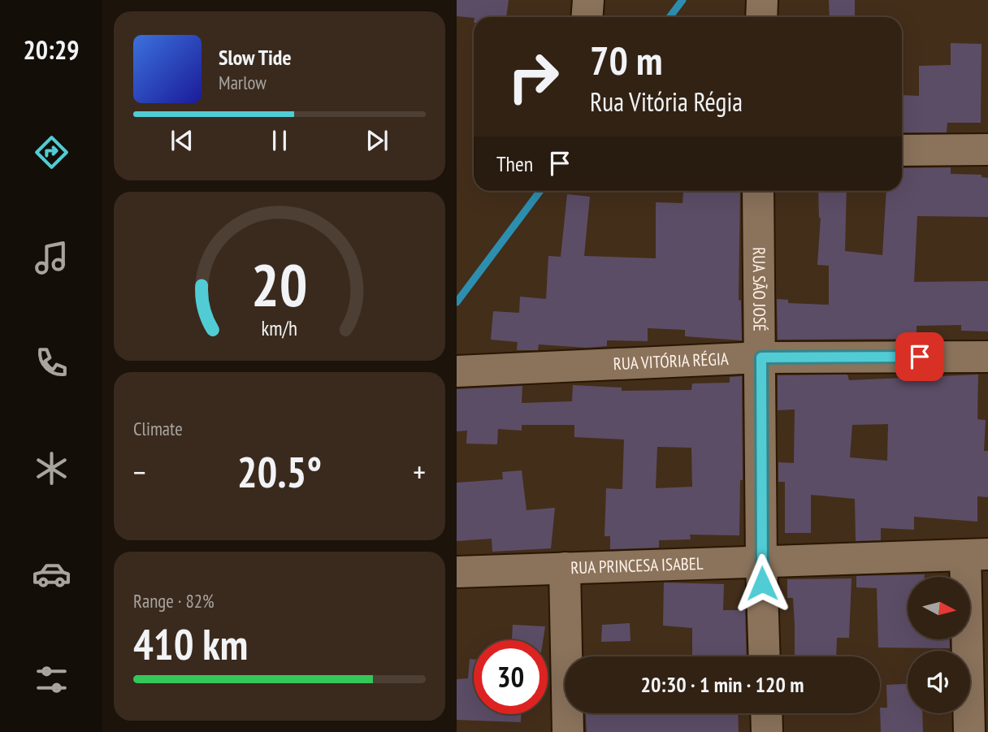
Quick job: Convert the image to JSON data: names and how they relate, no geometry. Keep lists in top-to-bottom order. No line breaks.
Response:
{"streets":{"street":["RUA SÃO JOSÉ","RUA VITÓRIA RÉGIA","RUA PRINCESA ISABEL"]},"crossings":[["RUA SÃO JOSÉ","RUA VITÓRIA RÉGIA"],["RUA SÃO JOSÉ","RUA PRINCESA ISABEL"]],"north":"right","page":{"tabs":"20:29","turn":["70 m","Rua Vitória Régia"],"song":["Slow Tide","Marlow"],"then":"Then","tile":["Climate",["Range · 82%","410 km"]],"heat":["−","20.5°","+"],"limit":"30","trip":"20:30 · 1 min · 120 m","gauge":["20","km/h"]}}
